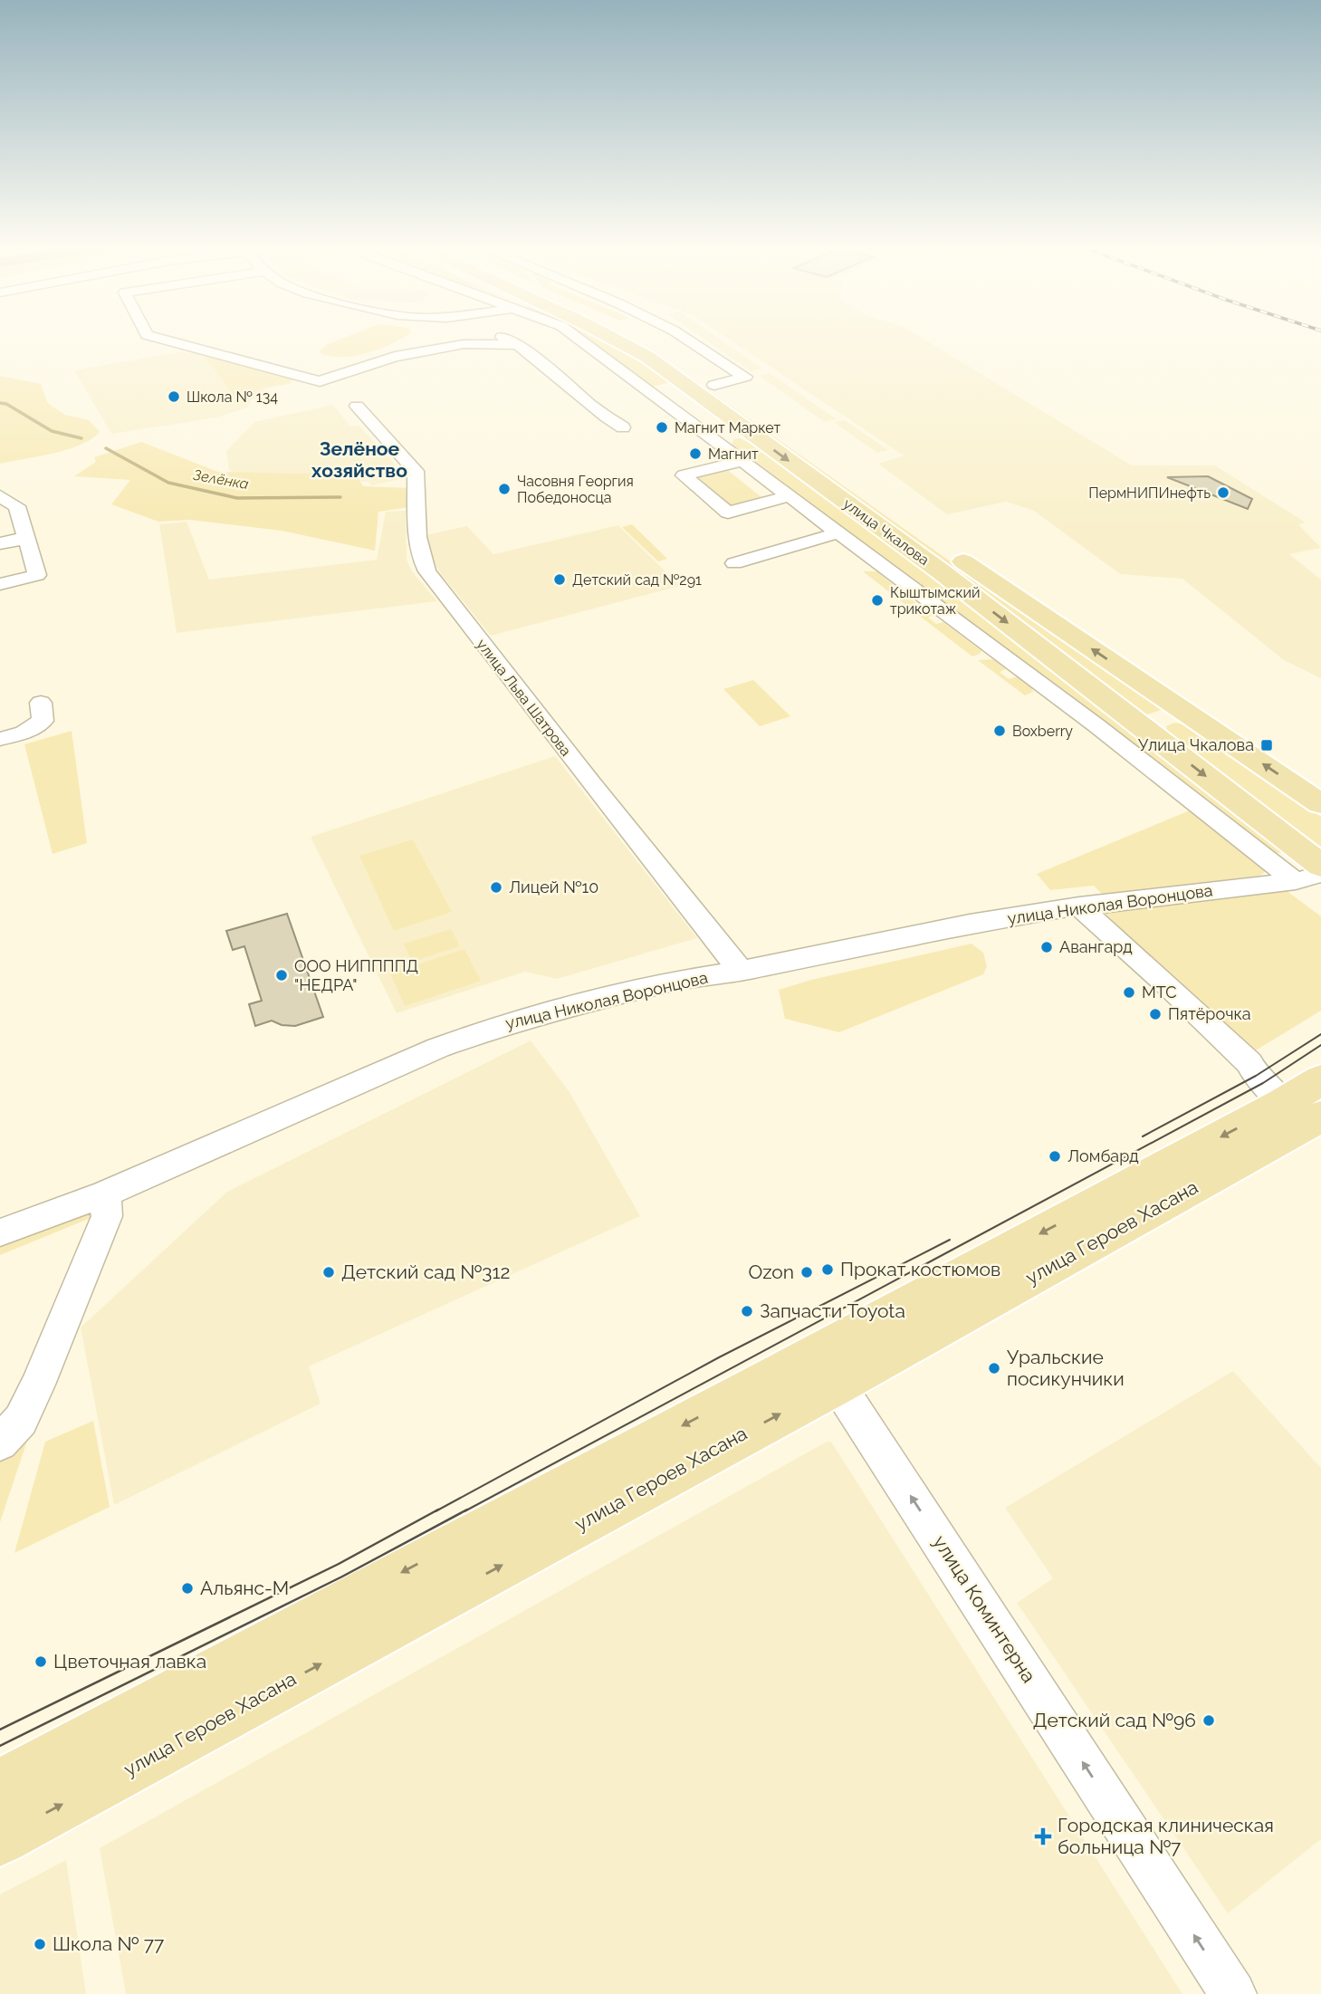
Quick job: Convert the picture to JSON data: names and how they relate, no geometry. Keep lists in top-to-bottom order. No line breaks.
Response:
{"streets":{"main road":["улица Чкалова","улица Героев Хасана"],"street":["улица Льва Шатрова","улица Николая Воронцова","улица Коминтерна"]},"crossings":[["улица Льва Шатрова","улица Николая Воронцова"],["улица Героев Хасана","улица Коминтерна"]],"one_way":["улица Коминтерна"],"districts":["Зелёное хозяйство"],"water":["Зелёнка"],"places":{"other":["Школа № 134","Магнит Маркет","Магнит","Часовня Георгия Победоносца","ПермНИПИнефть","Детский сад №291","Кыштымский трикотаж","Boxberry","Лицей №10","Авангард","ООО НИППППД \"НЕДРА\"","МТС","Пятёрочка","Ломбард","Прокат костюмов","Детский сад №312","Ozon","Запчасти Toyota","Уральские посикунчики","Альянс-М","Цветочная лавка","Детский сад №96","Школа № 77"],"transit":["Улица Чкалова"],"health":["Городская клиническая больница №7"]}}
